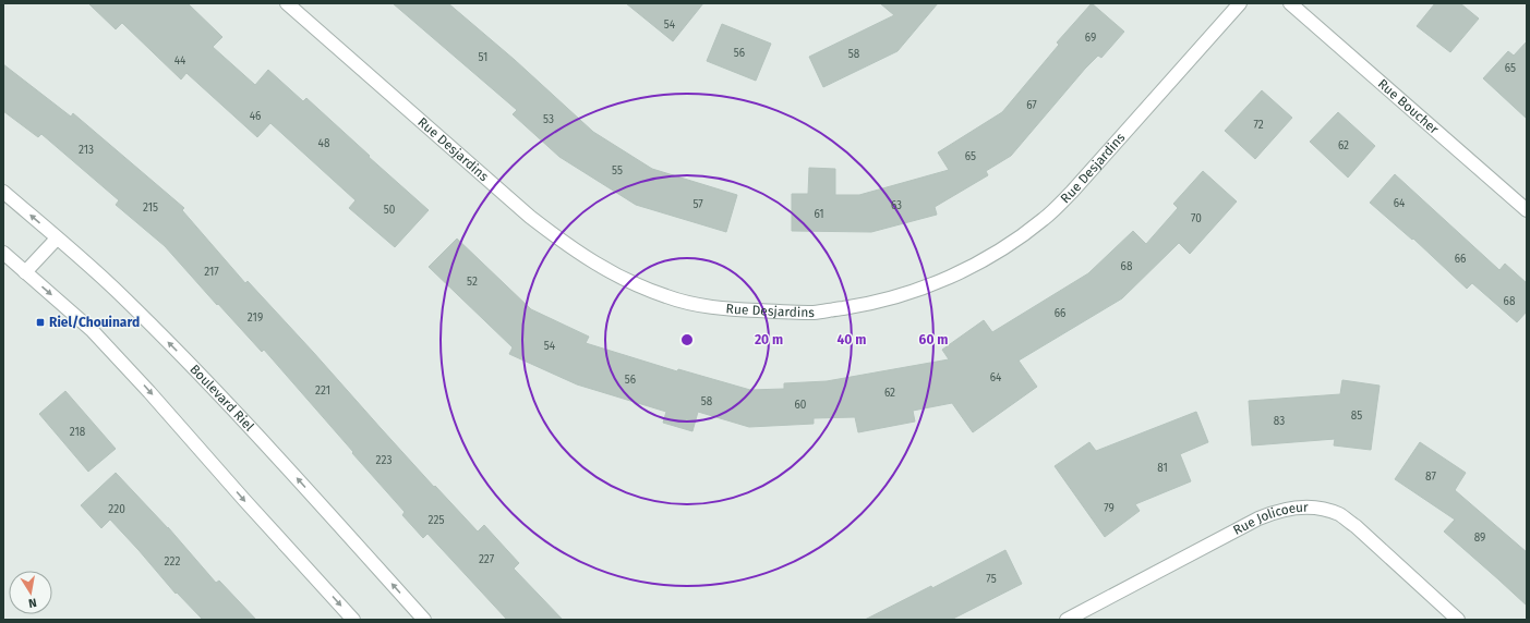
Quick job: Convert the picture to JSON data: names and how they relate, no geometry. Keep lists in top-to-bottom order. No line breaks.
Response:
{"streets":{"street":["Rue Boucher","Rue Desjardins","Boulevard Riel","Rue Jolicoeur"]},"places":{"transit":["Riel/Chouinard"]},"house_numbers":["54","69","56","58","51","44","65","67","46","53","72","48","62","213","65","55","64","57","63","215","50","61","70","66","68","217","52","68","66","219","54","64","56","221","62","58","60","85","83","218","223","81","87","79","220","225","89","227","222","75"],"north":"bottom","rings":["20 m","40 m","60 m"]}
